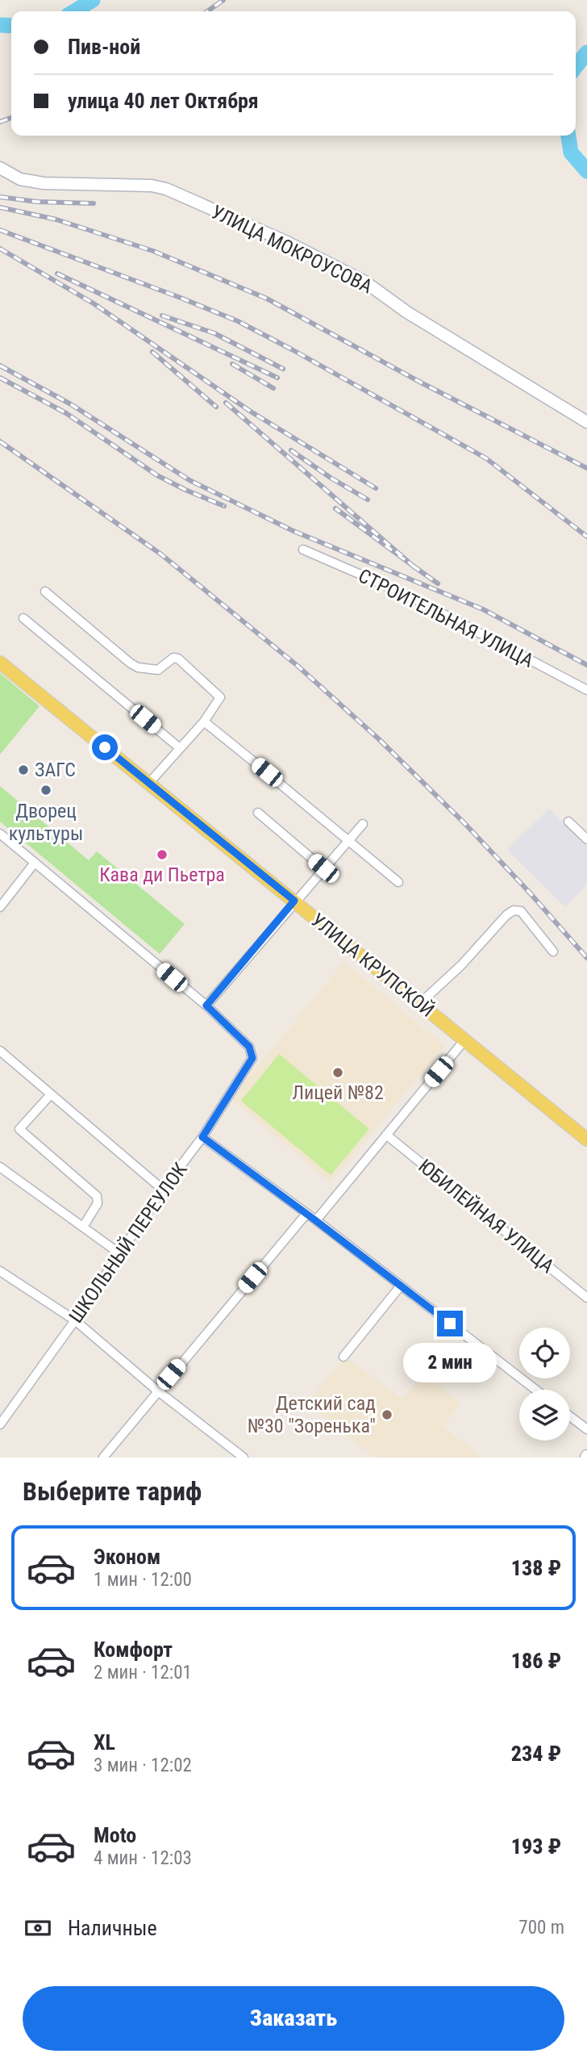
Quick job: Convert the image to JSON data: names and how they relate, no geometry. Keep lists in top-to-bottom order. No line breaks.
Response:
{"streets":{"main road":["УЛИЦА КРУПСКОЙ"],"street":["УЛИЦА МОКРОУСОВА","СТРОИТЕЛЬНАЯ УЛИЦА","ЮБИЛЕЙНАЯ УЛИЦА","ШКОЛЬНЫЙ ПЕРЕУЛОК"]},"places":["ЗАГС","Дворец культуры","Кава ди Пьетра","Лицей №82","Детский сад №30 \"Зоренька\""],"page":{"banner":["Пив-ной","улица 40 лет Октября"],"bubble":"2 мин","heading":"Выберите тариф","list":[{"name":"Эконом","note":"1 мин · 12:00","value":"138 ₽"},{"name":"Комфорт","note":"2 мин · 12:01","value":"186 ₽"},{"name":"XL","note":"3 мин · 12:02","value":"234 ₽"},{"name":"Moto","note":"4 мин · 12:03","value":"193 ₽"}],"pay":["Наличные","700 m"],"buttons":"Заказать"}}
